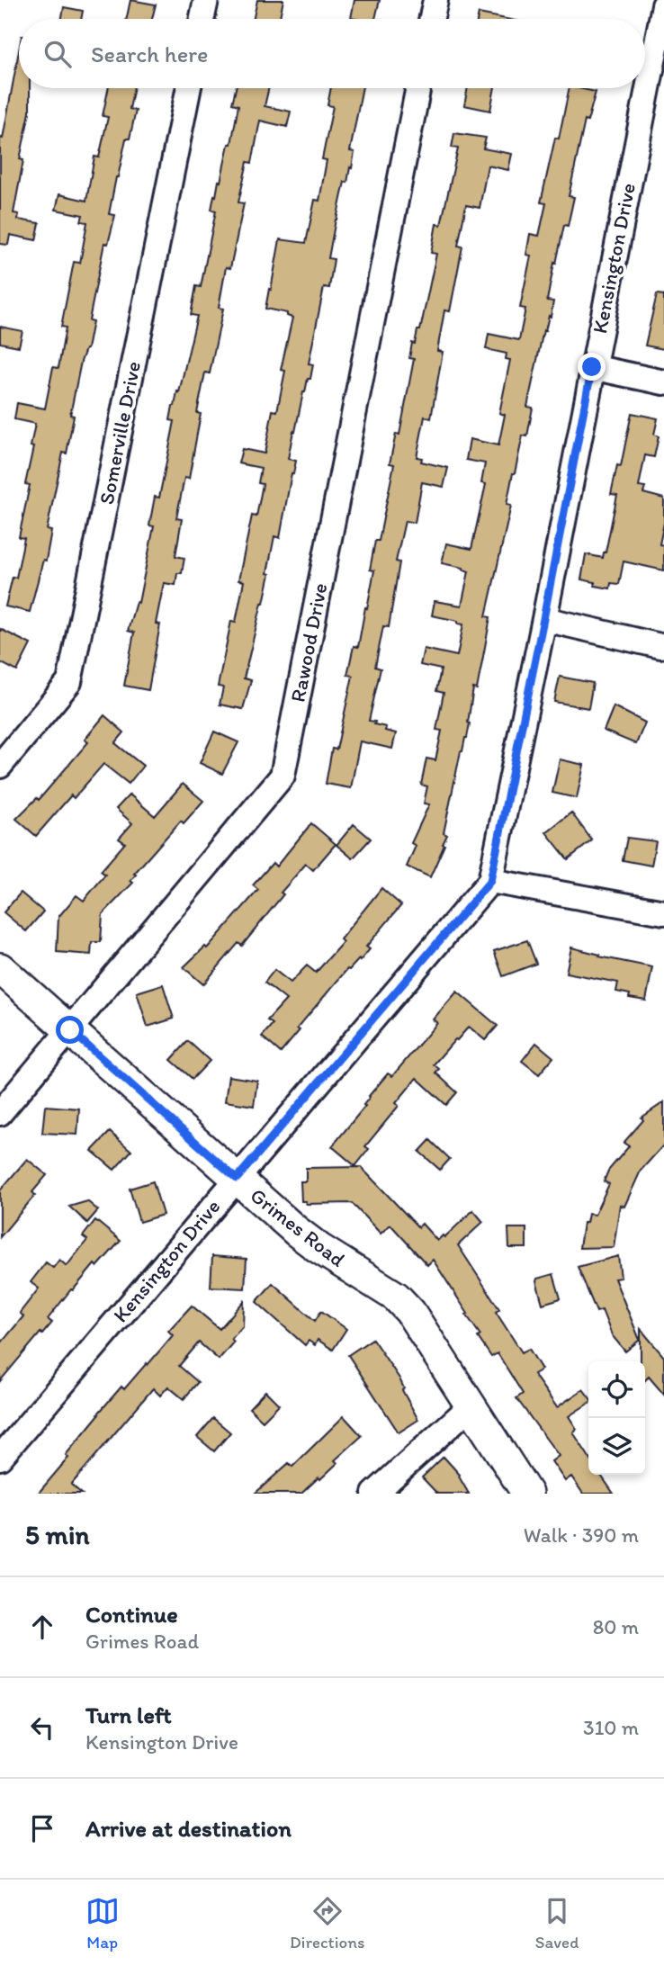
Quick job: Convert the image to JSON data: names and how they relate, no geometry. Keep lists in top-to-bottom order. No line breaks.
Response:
{"streets":{"street":["Kensington Drive","Somerville Drive","Rawood Drive","Grimes Road"]},"crossings":[["Kensington Drive","Grimes Road"],["Rawood Drive","Grimes Road"]],"page":{"search":"Search here","heading":["5 min","Walk · 390 m"],"list":[["Continue","Grimes Road","80 m"],["Turn left","Kensington Drive","310 m"],"Arrive at destination"],"nav":["Map","Directions","Saved"]}}
